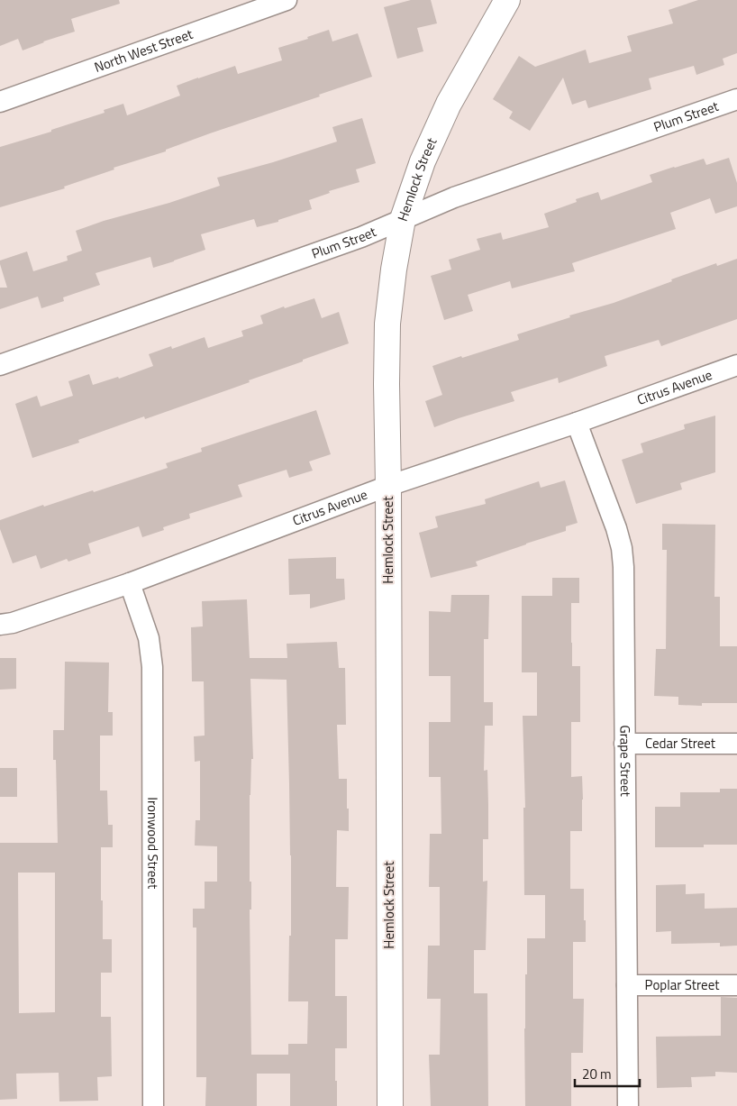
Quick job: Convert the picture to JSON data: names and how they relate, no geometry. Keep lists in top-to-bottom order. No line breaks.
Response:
{"streets":{"street":["North West Street","Plum Street","Hemlock Street","Citrus Avenue","Cedar Street","Grape Street","Ironwood Street","Poplar Street"]},"crossings":[["Plum Street","Hemlock Street"],["Hemlock Street","Citrus Avenue"],["Citrus Avenue","Grape Street"],["Citrus Avenue","Ironwood Street"],["Cedar Street","Grape Street"],["Grape Street","Poplar Street"]],"scale_bar":"20 m"}
